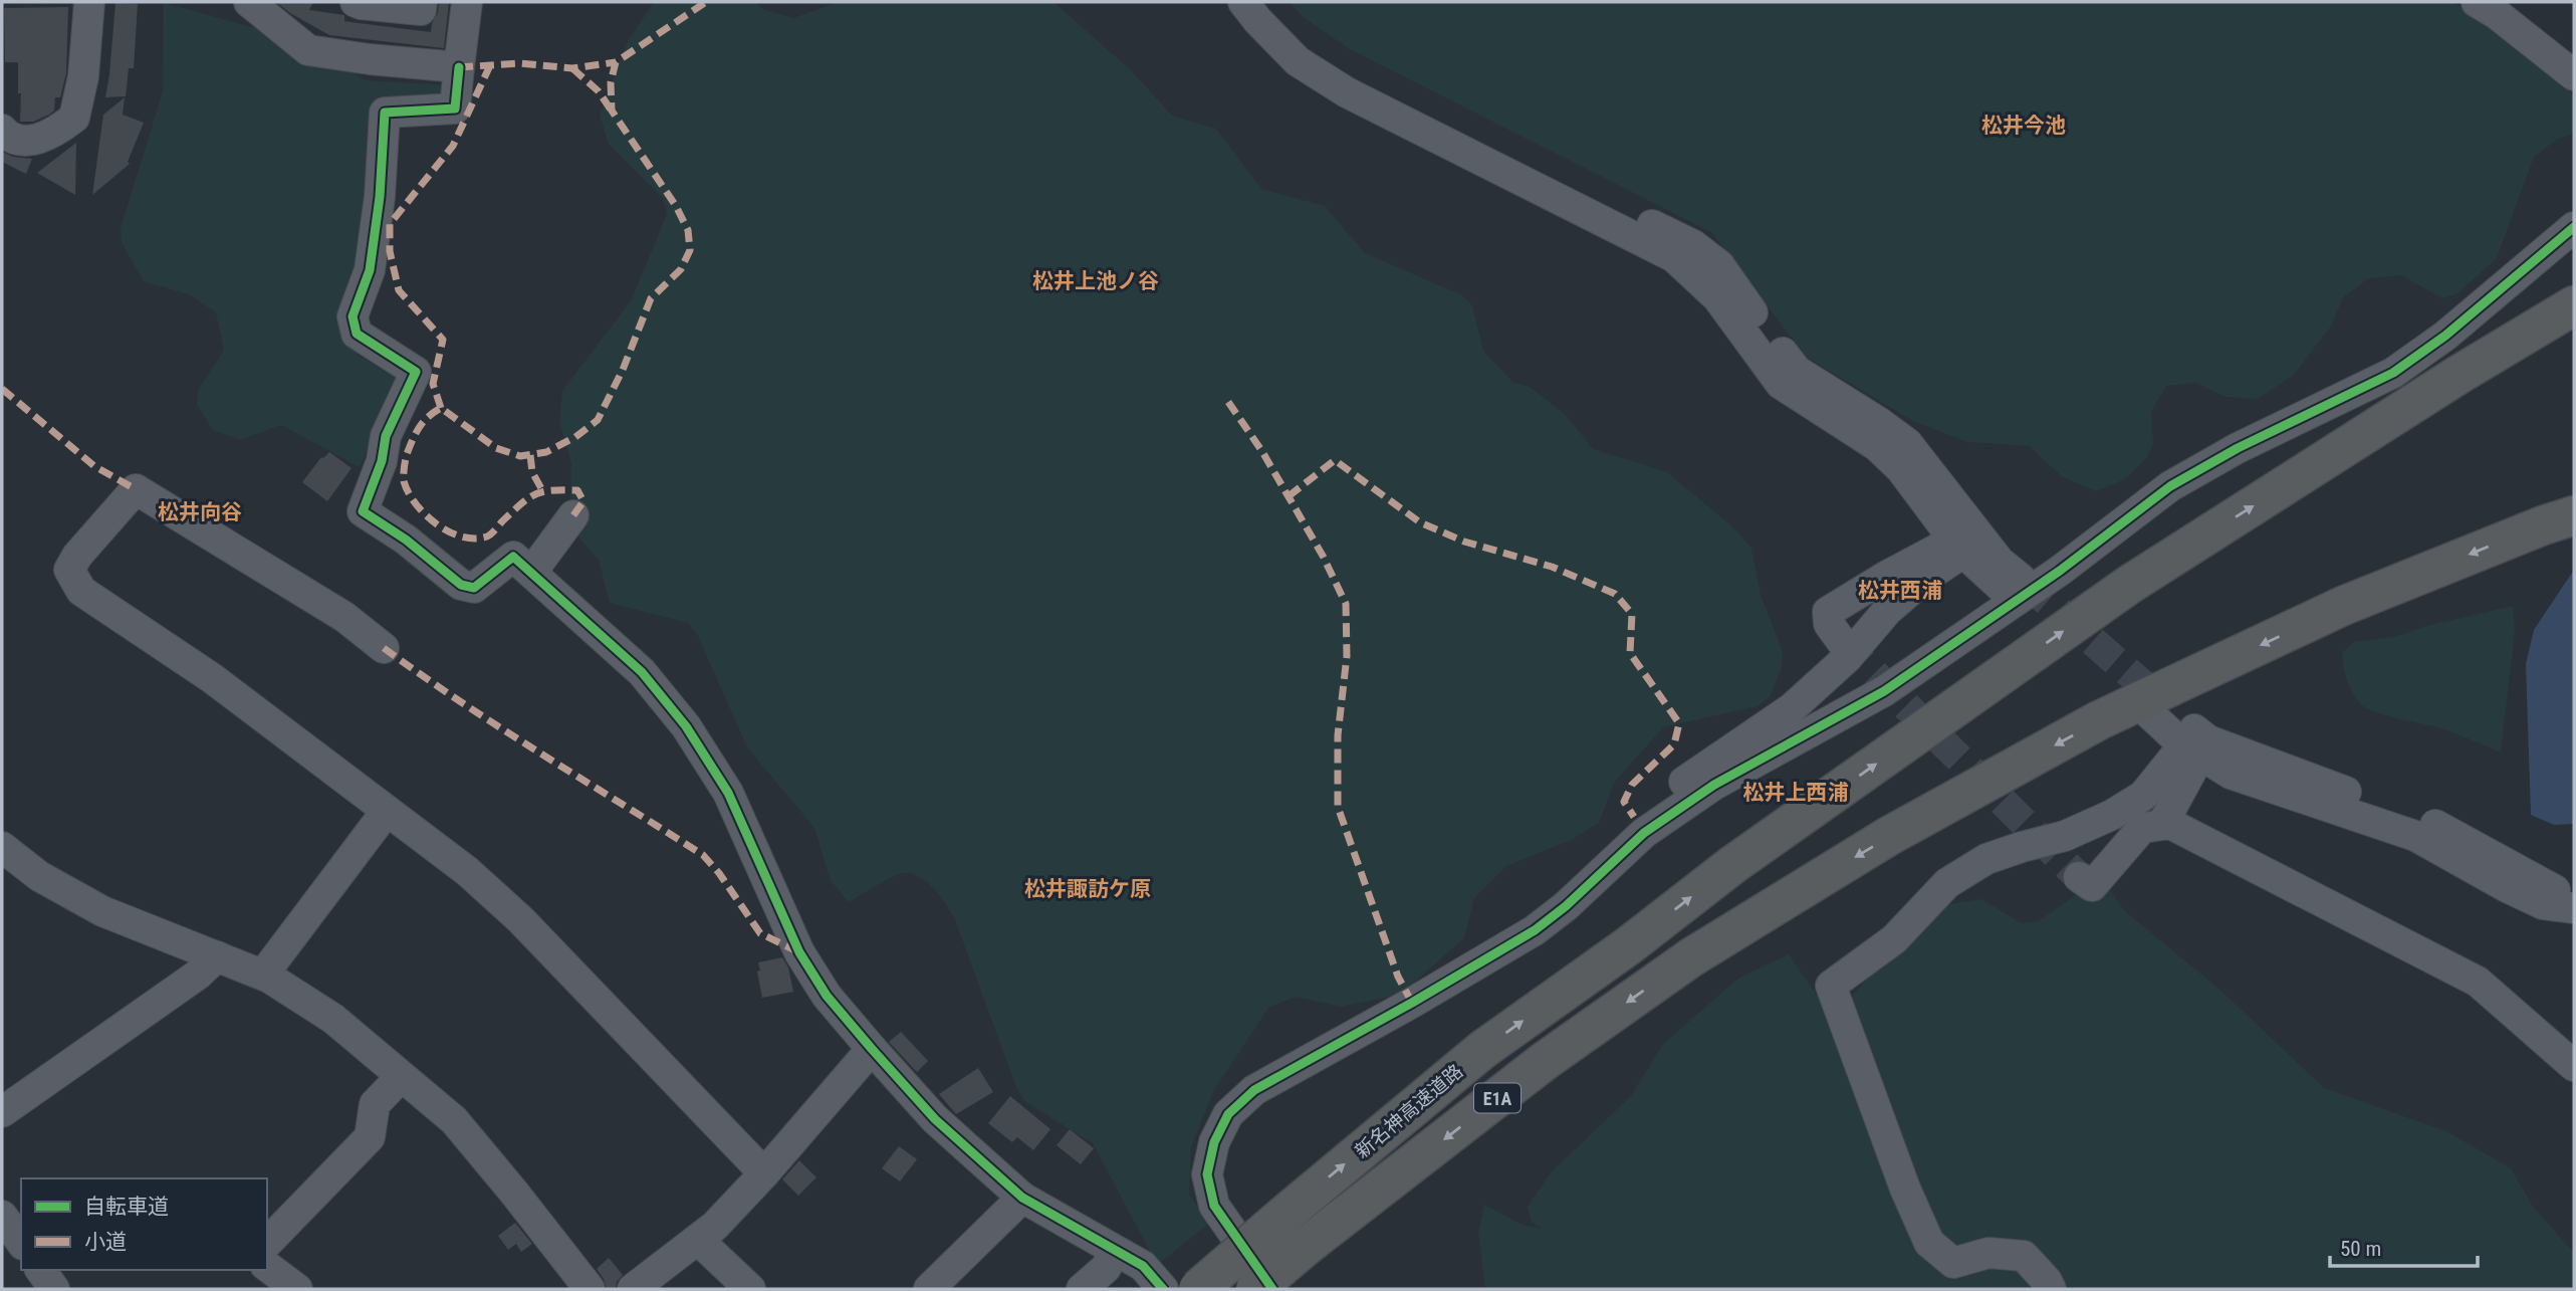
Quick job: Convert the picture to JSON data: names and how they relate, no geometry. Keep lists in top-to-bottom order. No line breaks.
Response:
{"streets":{"highway":["E1A","新名神高速道路"]},"districts":["松井今池","松井上池ノ谷","松井向谷","松井西浦","松井上西浦","松井諏訪ケ原"],"legend":["自転車道","小道"],"scale_bar":"50 m"}
